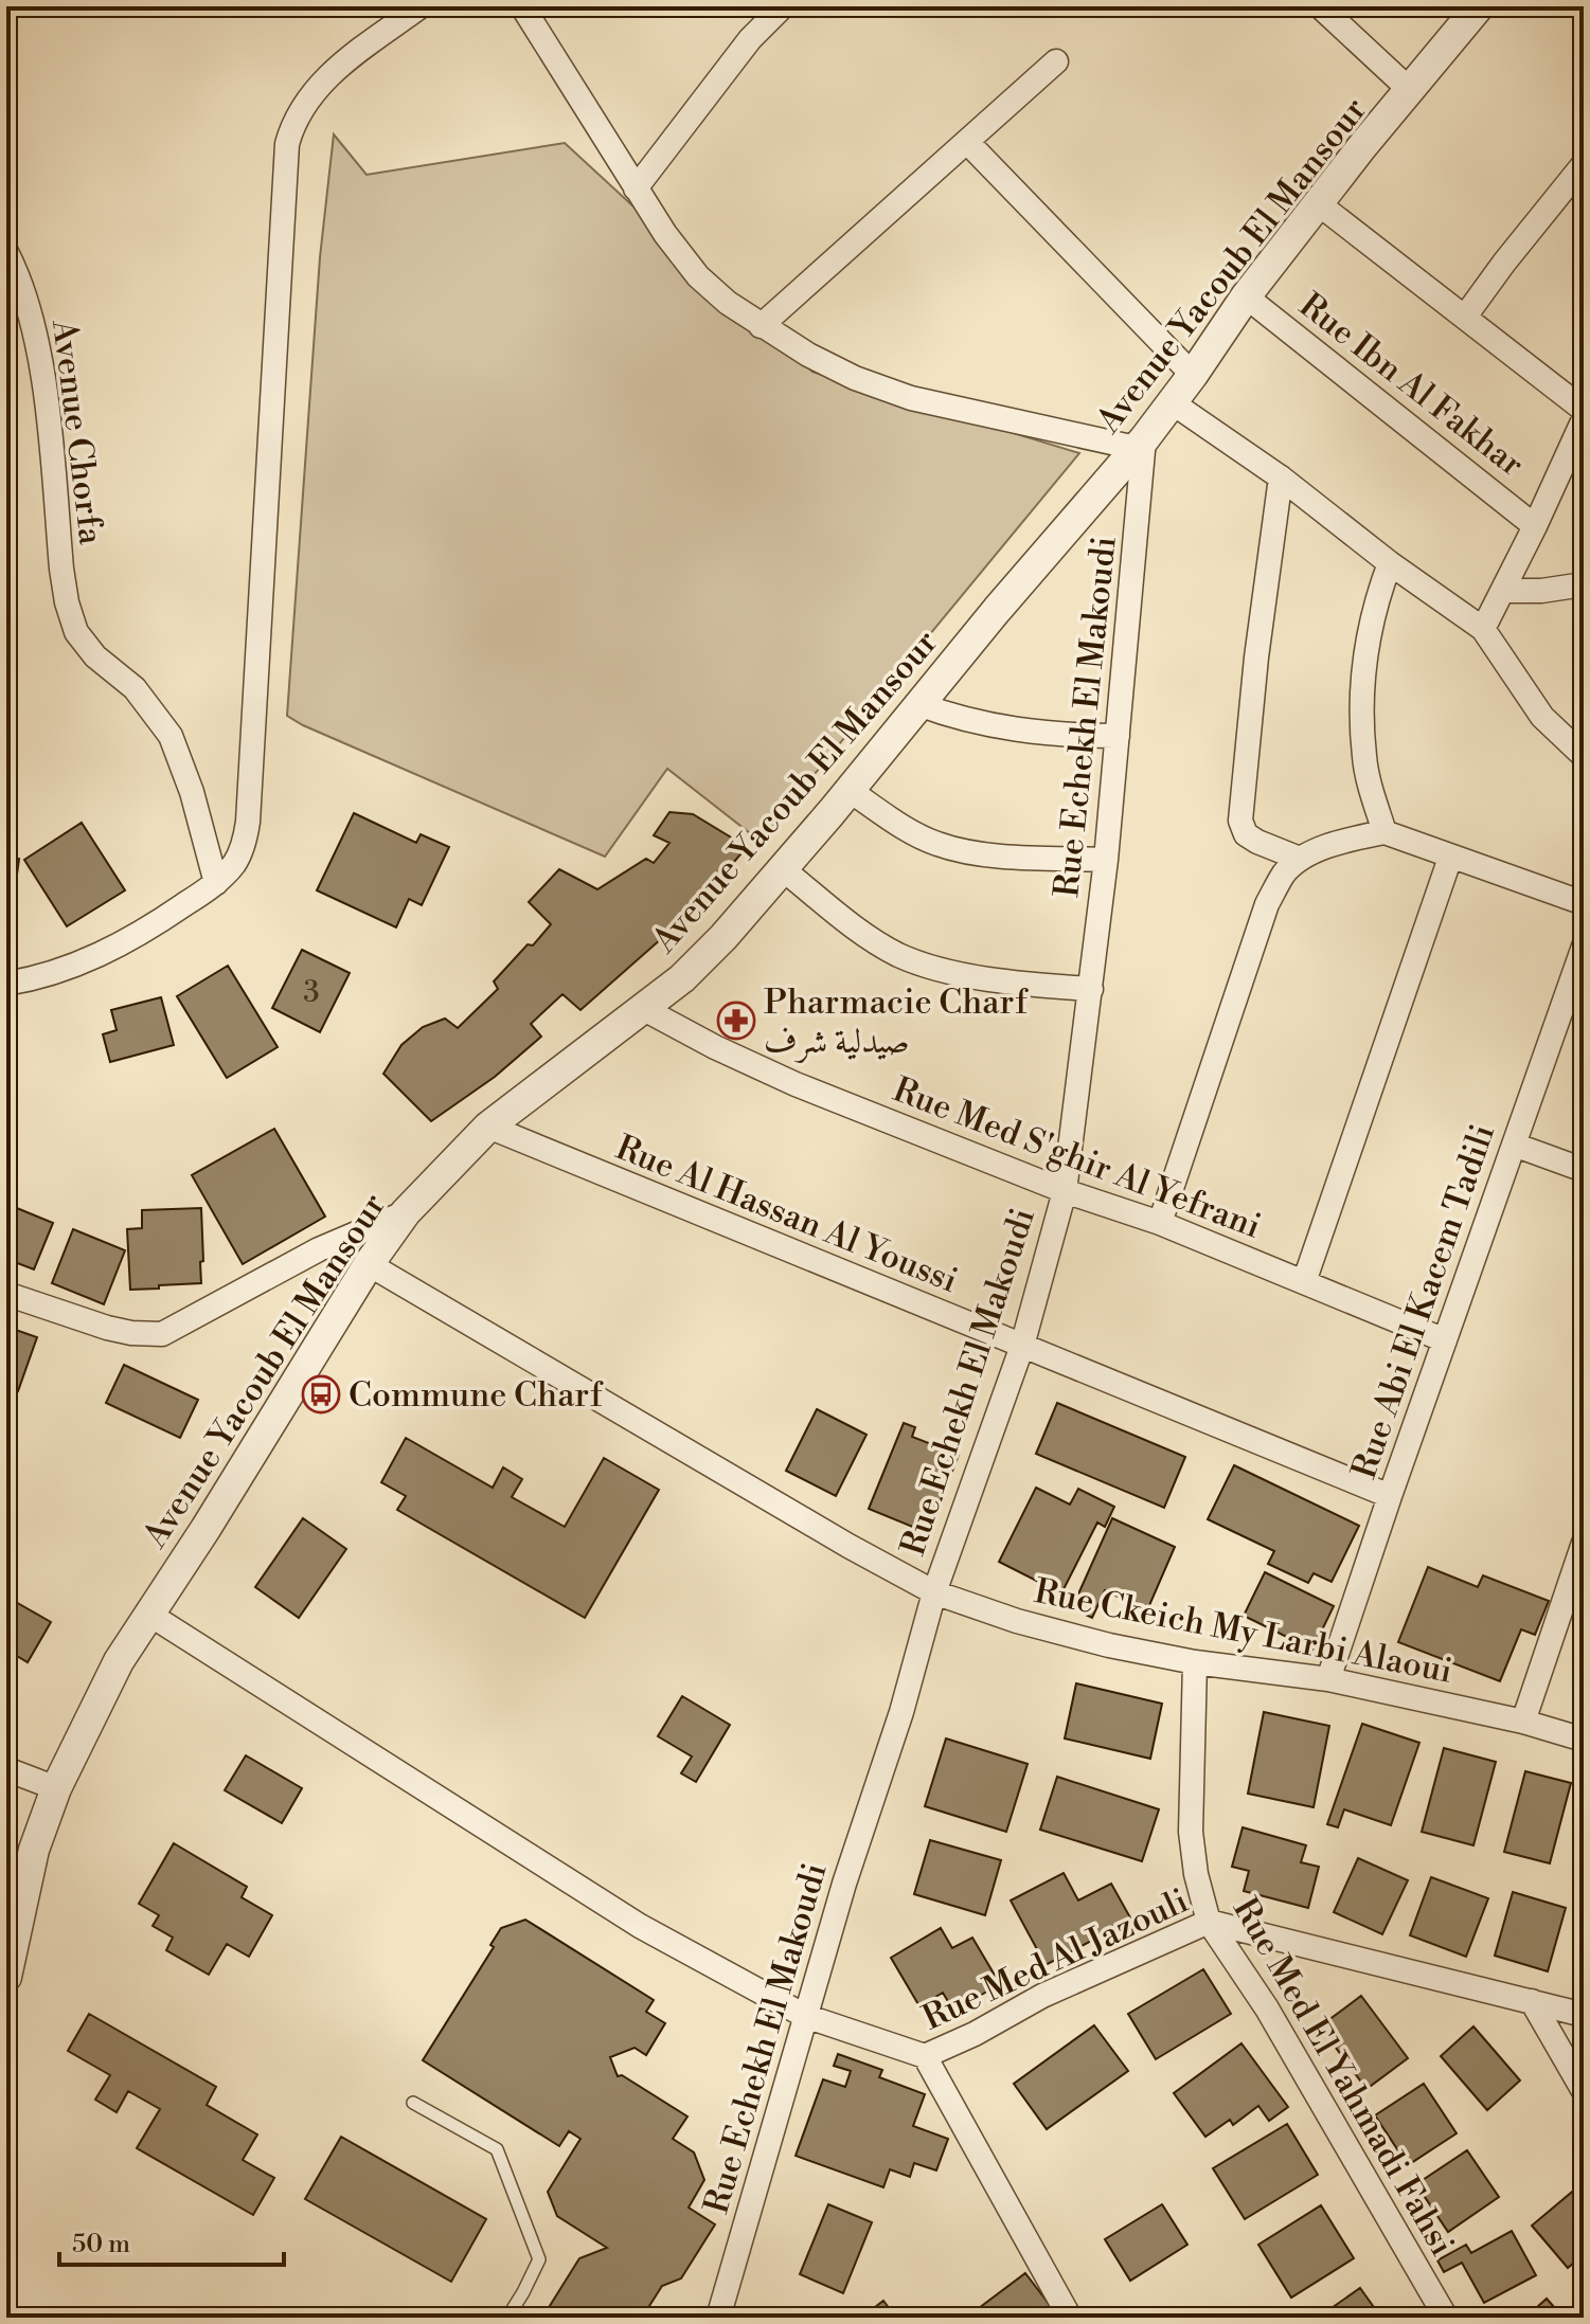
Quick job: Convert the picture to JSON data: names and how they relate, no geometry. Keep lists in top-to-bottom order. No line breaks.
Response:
{"streets":{"street":["Avenue Yacoub El Mansour","Rue Ibn Al Fakhar","Avenue Chorfa","Rue Echekh El Makoudi","Rue Med S'ghir Al Yefrani","Rue Al Hassan Al Youssi","Rue Abi El Kacem Tadili","Rue Ckeich My Larbi Alaoui","Rue Med Al Jazouli","Rue Med El Yahmadi Fahsi"]},"crossings":[["Avenue Yacoub El Mansour","Rue Ibn Al Fakhar"],["Avenue Yacoub El Mansour","Rue Echekh El Makoudi"],["Avenue Yacoub El Mansour","Rue Med S'ghir Al Yefrani"],["Avenue Yacoub El Mansour","Rue Al Hassan Al Youssi"],["Avenue Yacoub El Mansour","Rue Ckeich My Larbi Alaoui"],["Avenue Yacoub El Mansour","Rue Med Al Jazouli"],["Rue Echekh El Makoudi","Rue Med S'ghir Al Yefrani"],["Rue Echekh El Makoudi","Rue Al Hassan Al Youssi"],["Rue Echekh El Makoudi","Rue Ckeich My Larbi Alaoui"],["Rue Echekh El Makoudi","Rue Med Al Jazouli"],["Rue Med S'ghir Al Yefrani","Rue Abi El Kacem Tadili"],["Rue Al Hassan Al Youssi","Rue Abi El Kacem Tadili"],["Rue Abi El Kacem Tadili","Rue Ckeich My Larbi Alaoui"],["Rue Ckeich My Larbi Alaoui","Rue Med El Yahmadi Fahsi"],["Rue Med Al Jazouli","Rue Med El Yahmadi Fahsi"]],"places":{"pharmacy":["Pharmacie Charf صيدلية شرف"],"bus stop":["Commune Charf"]},"house_numbers":["3"],"scale_bar":"50 m"}
